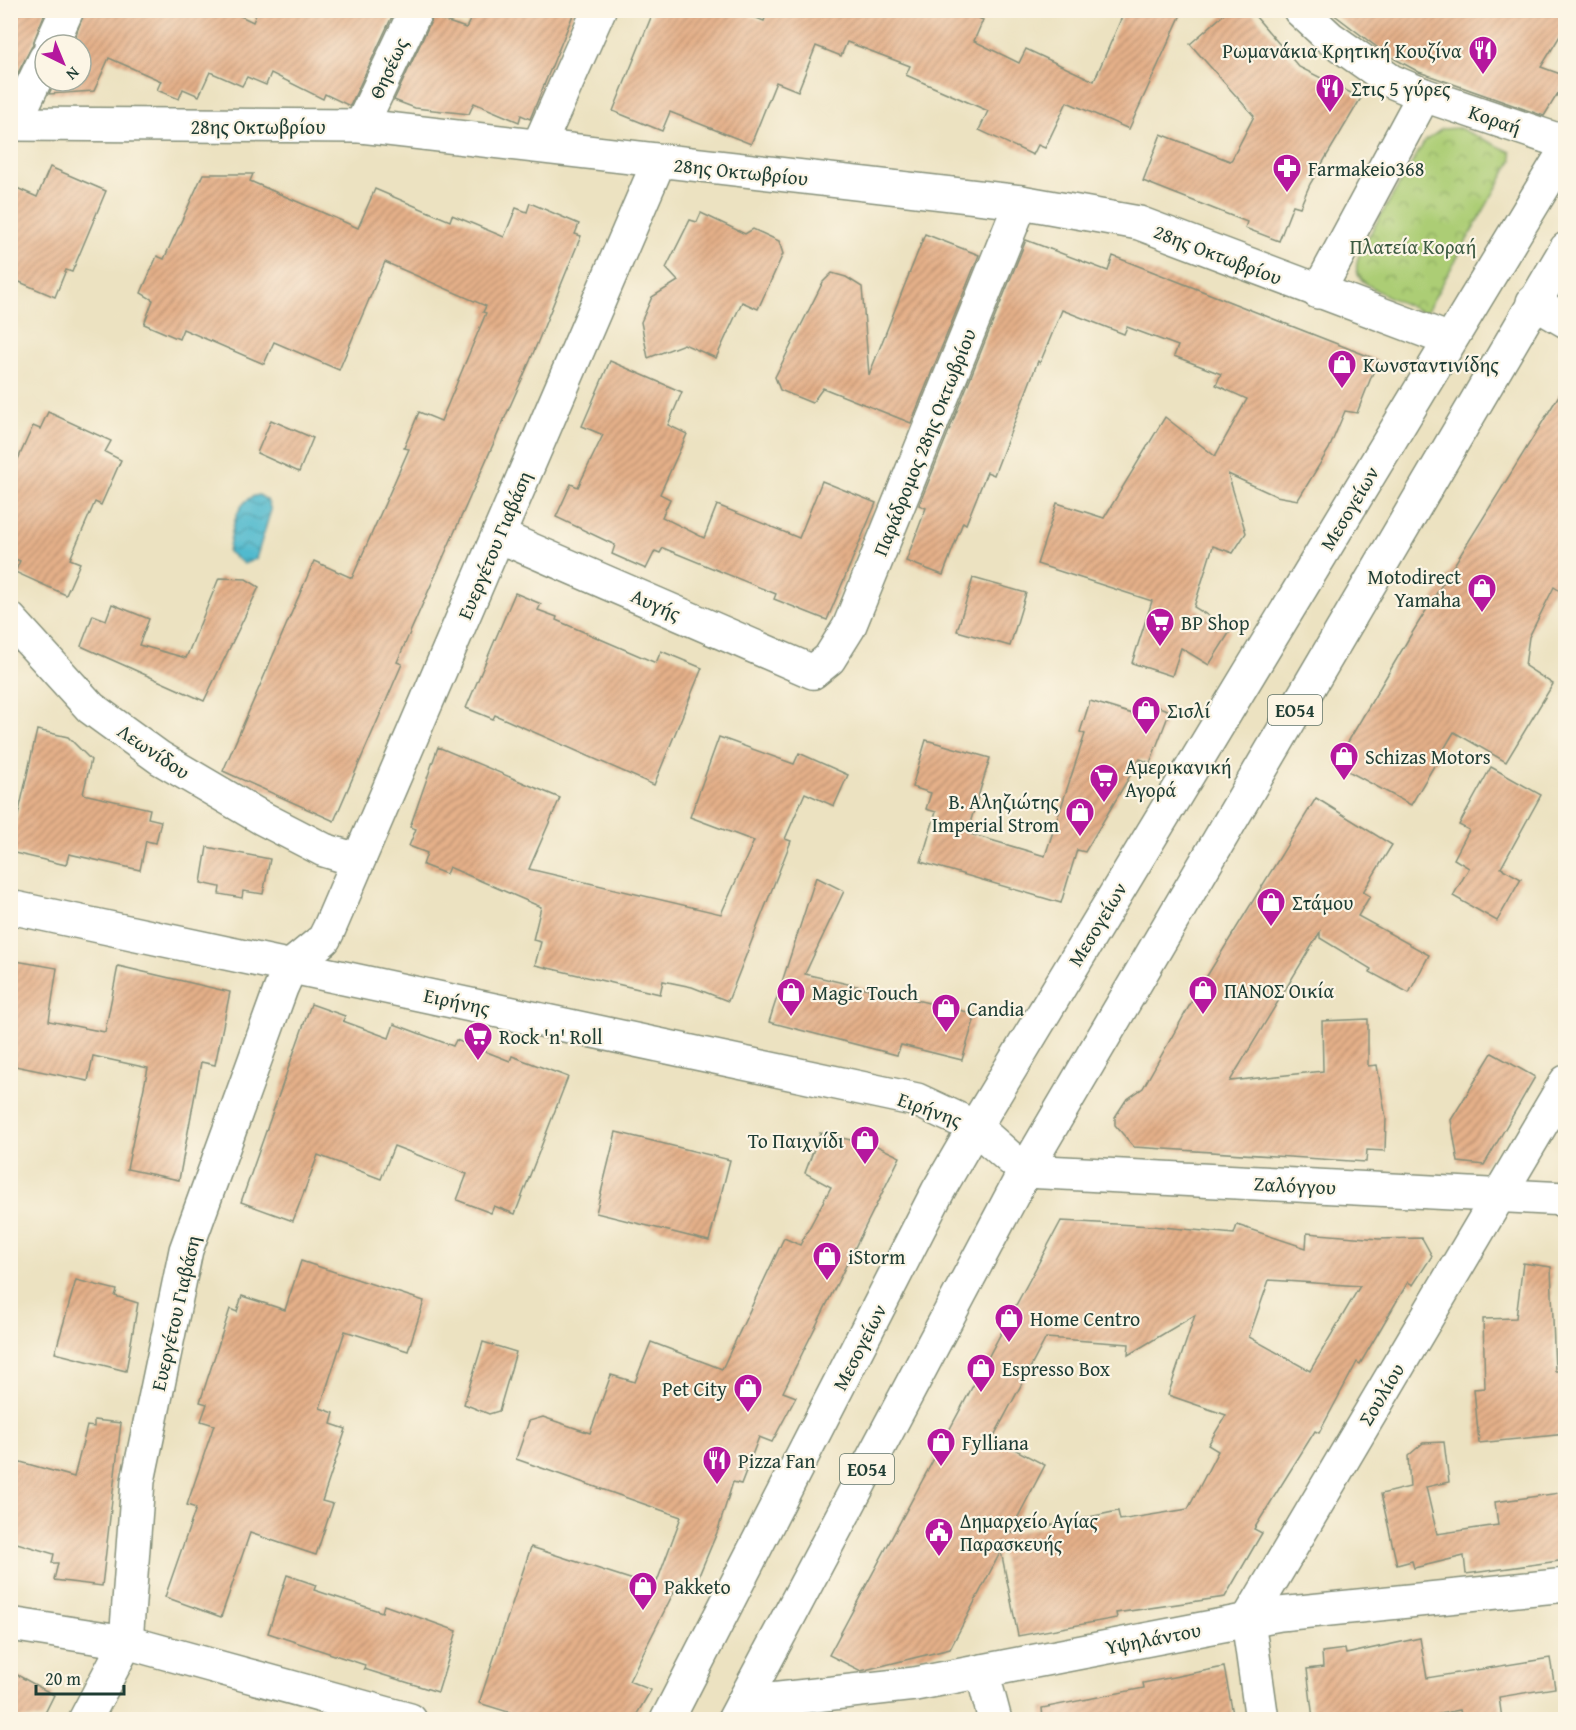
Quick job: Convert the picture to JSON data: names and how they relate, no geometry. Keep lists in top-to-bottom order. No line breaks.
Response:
{"streets":{"street":["Θησέως","Κοραή","28ης Οκτωβρίου","Παράδρομος 28ης Οκτωβρίου","Μεσογείων","Ευεργέτου Γιαβάση","Αυγής","ΕΟ54","Λεωνίδου","Ειρήνης","Ζαλόγγου","Σουλίου","Υψηλάντου"]},"crossings":[["Θησέως","28ης Οκτωβρίου"],["28ης Οκτωβρίου","Παράδρομος 28ης Οκτωβρίου"],["28ης Οκτωβρίου","Μεσογείων"],["28ης Οκτωβρίου","Ευεργέτου Γιαβάση"],["Παράδρομος 28ης Οκτωβρίου","Αυγής"],["Μεσογείων","Ειρήνης"],["Ευεργέτου Γιαβάση","Αυγής"],["Ευεργέτου Γιαβάση","Λεωνίδου"],["Ευεργέτου Γιαβάση","Ειρήνης"],["ΕΟ54","Ειρήνης"],["ΕΟ54","Ζαλόγγου"],["ΕΟ54","Υψηλάντου"],["Ειρήνης","Ζαλόγγου"],["Ζαλόγγου","Σουλίου"],["Σουλίου","Υψηλάντου"]],"parks":["Πλατεία Κοραή"],"places":{"restaurant":["Ρωμανάκια Κρητική Κουζίνα","Στις 5 γύρες","Pizza Fan"],"pharmacy":["Farmakeio368"],"shop":["Κωνσταντινίδης","Motodirect Yamaha","Σισλί","Schizas Motors","Β. Αληζιώτης Imperial Strom","Στάμου","ΠΑΝΟΣ Οικία","Magic Touch","Candia","Το Παιχνίδι","iStorm","Home Centro","Espresso Box","Pet City","Fylliana","Pakketo"],"supermarket":["BP Shop","Αμερικανική Αγορά","Rock 'n' Roll"],"public building":["Δημαρχείο Αγίας Παρασκευής"]},"scale_bar":"20 m","north":"bottom right"}
